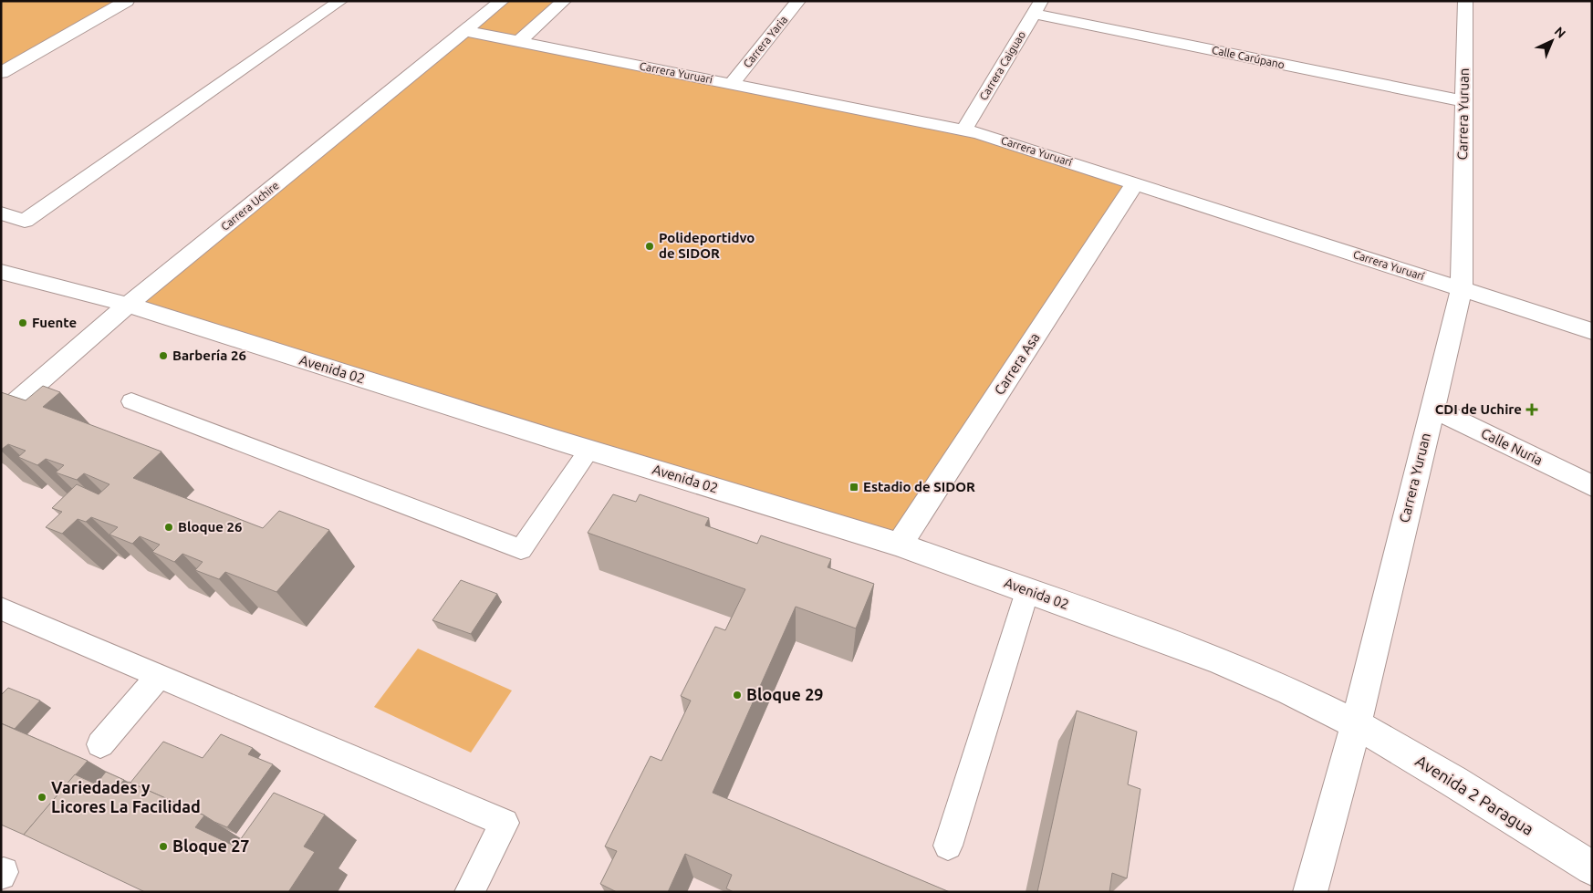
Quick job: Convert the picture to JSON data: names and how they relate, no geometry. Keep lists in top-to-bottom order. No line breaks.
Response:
{"streets":{"street":["Carrera Yaria","Calle Carúpano","Carrera Caiguao","Carrera Yuruarí","Carrera Yuruan","Carrera Uchire","Carrera Asa","Avenida 02","Calle Nuria","Avenida 2 Paragua"]},"crossings":[["Carrera Yaria","Carrera Yuruarí"],["Calle Carúpano","Carrera Caiguao"],["Calle Carúpano","Carrera Yuruan"],["Carrera Caiguao","Carrera Yuruarí"],["Carrera Yuruarí","Carrera Yuruan"],["Carrera Yuruarí","Carrera Uchire"],["Carrera Yuruarí","Carrera Asa"],["Carrera Yuruan","Avenida 02"],["Carrera Yuruan","Calle Nuria"],["Carrera Yuruan","Avenida 2 Paragua"],["Carrera Uchire","Avenida 02"],["Carrera Asa","Avenida 02"],["Avenida 02","Avenida 2 Paragua"]],"places":{"other":["Polideportidvo de SIDOR","Fuente","Barbería 26","Bloque 26","Bloque 29","Variedades y Licores La Facilidad","Bloque 27"],"health":["CDI de Uchire"],"transit":["Estadio de SIDOR"]},"north":"top right"}
